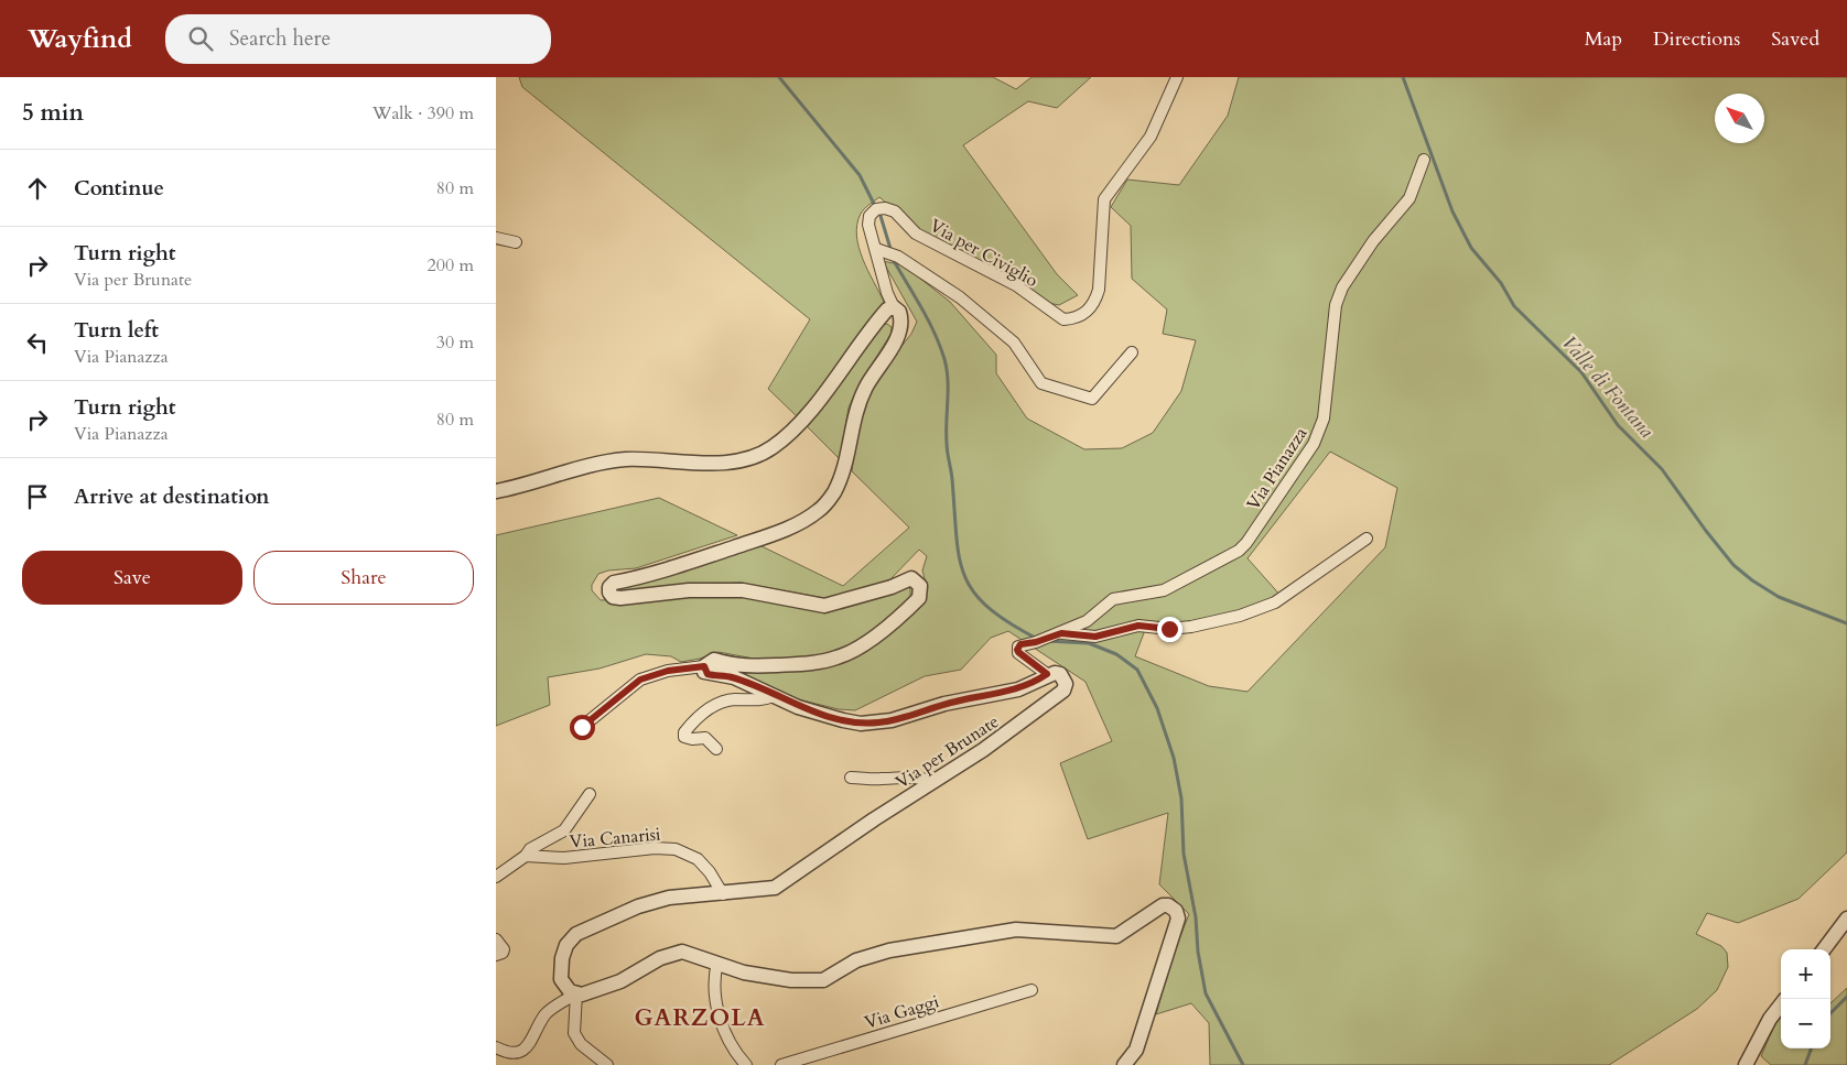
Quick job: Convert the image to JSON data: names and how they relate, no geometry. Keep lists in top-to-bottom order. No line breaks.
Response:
{"streets":{"street":["Via per Civiglio","Via Pianazza","Via per Brunate","Via Canarisi","Via Gaggi"]},"crossings":[["Via Pianazza","Via per Brunate"],["Via per Brunate","Via Canarisi"]],"districts":["GARZOLA"],"water":["Valle di Fontana"],"north":"top left","page":{"header":"Wayfind","search":"Search here","nav":["Map","Directions","Saved"],"heading":["5 min","Walk · 390 m"],"list":[["Continue","80 m"],["Turn right","Via per Brunate","200 m"],["Turn left","Via Pianazza","30 m"],["Turn right","Via Pianazza","80 m"],"Arrive at destination"],"buttons":["Save","Share"],"map_buttons":["+","−"]}}
